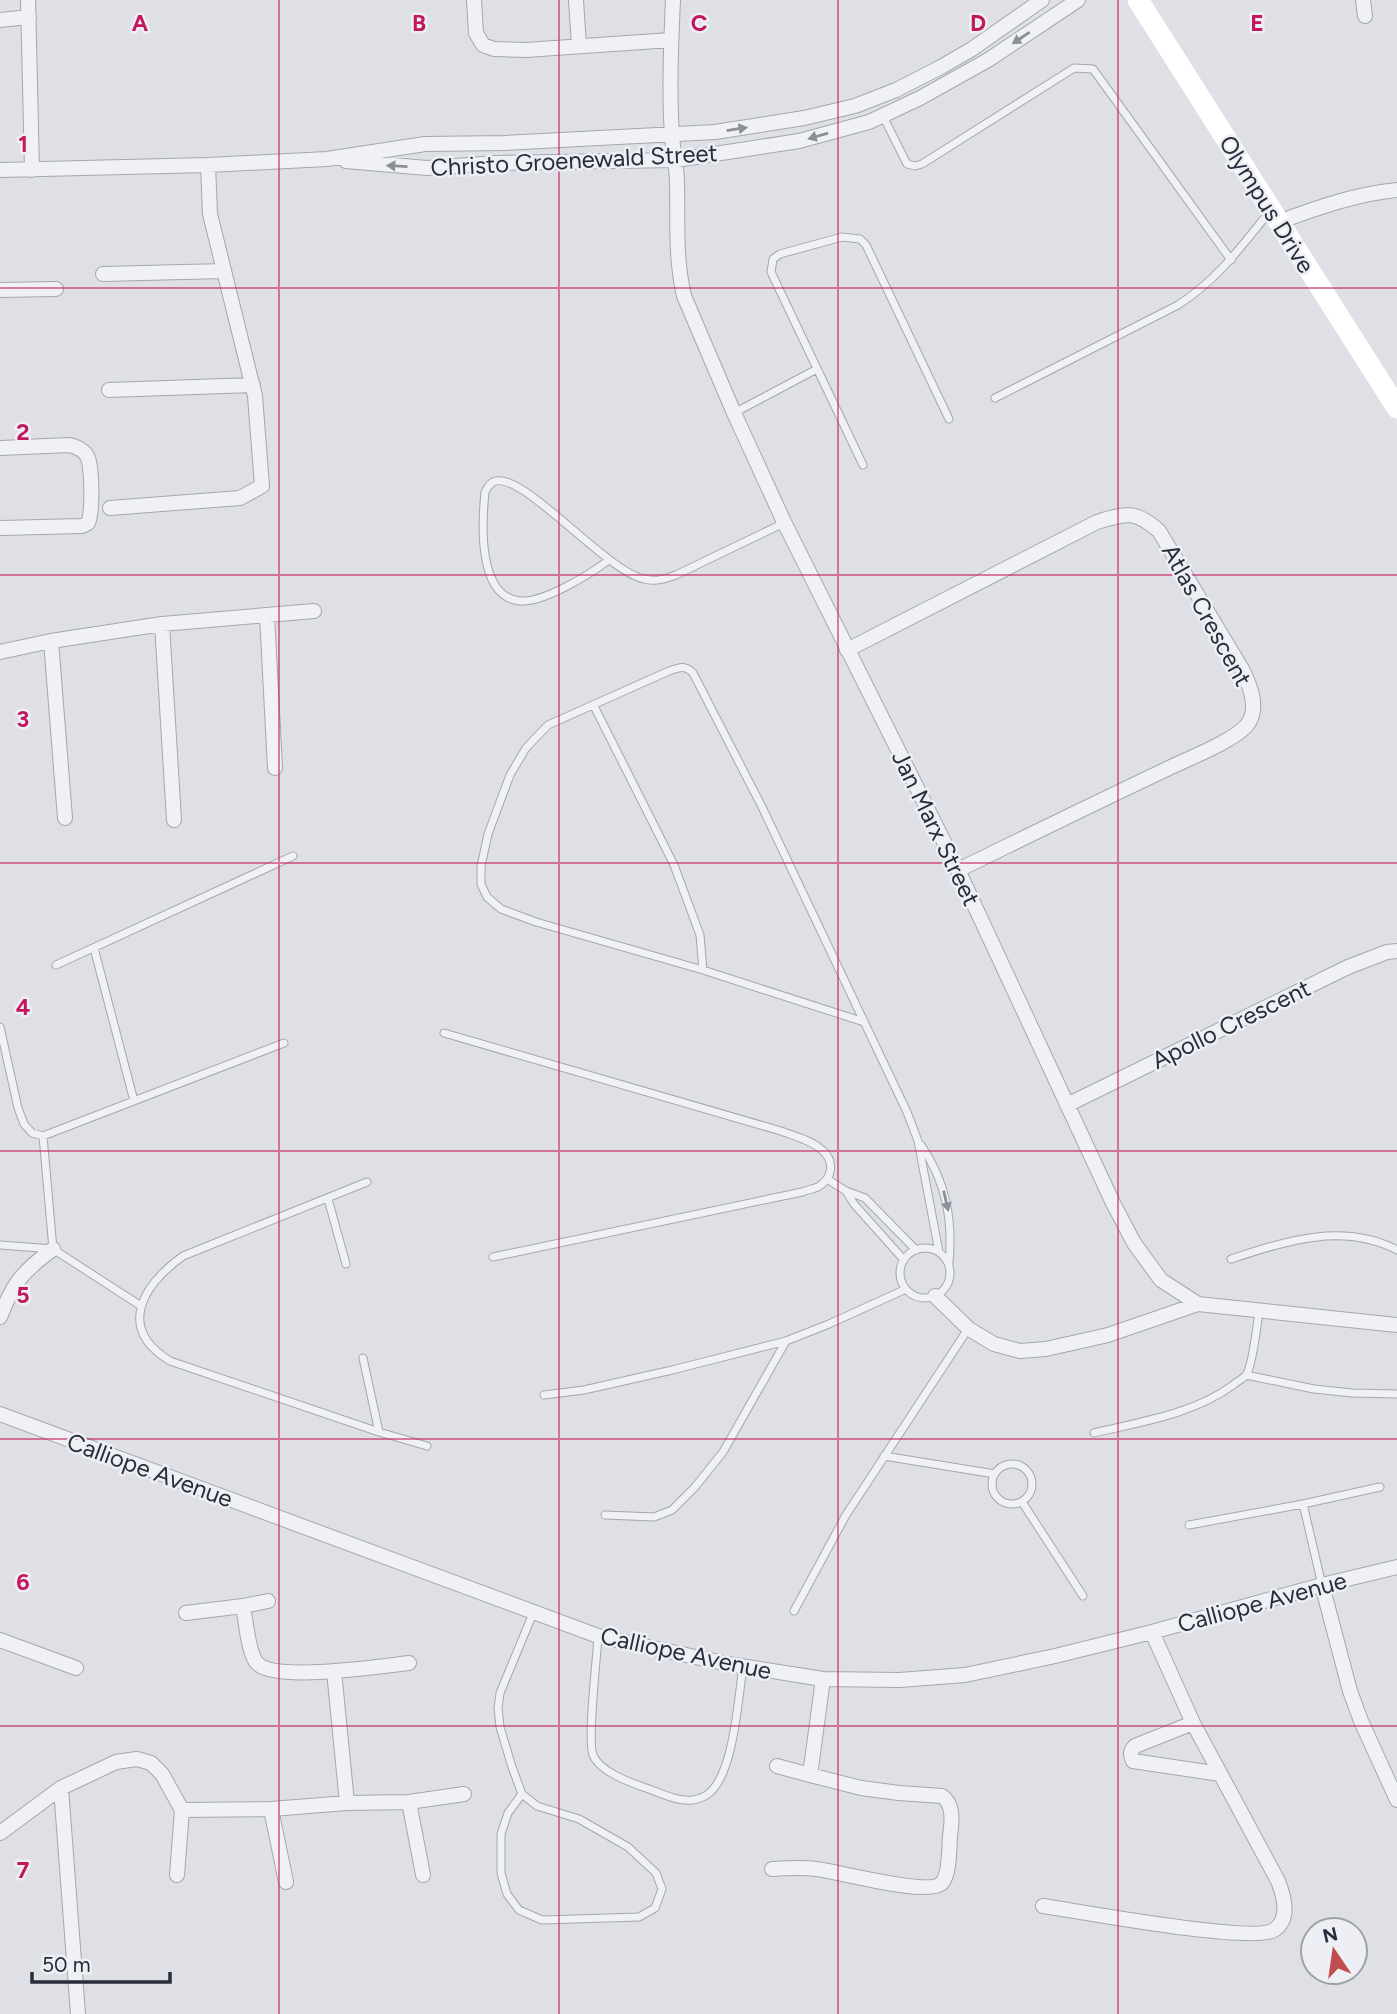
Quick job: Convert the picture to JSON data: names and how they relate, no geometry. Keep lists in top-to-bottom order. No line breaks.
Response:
{"streets":{"street":["Christo Groenewald Street","Olympus Drive","Atlas Crescent","Jan Marx Street","Apollo Crescent","Calliope Avenue"]},"crossings":[["Christo Groenewald Street","Jan Marx Street"],["Atlas Crescent","Jan Marx Street"],["Jan Marx Street","Apollo Crescent"]],"scale_bar":"50 m","north":"top","grid":{"columns":["A","B","C","D","E"],"rows":["1","2","3","4","5","6","7"]}}
